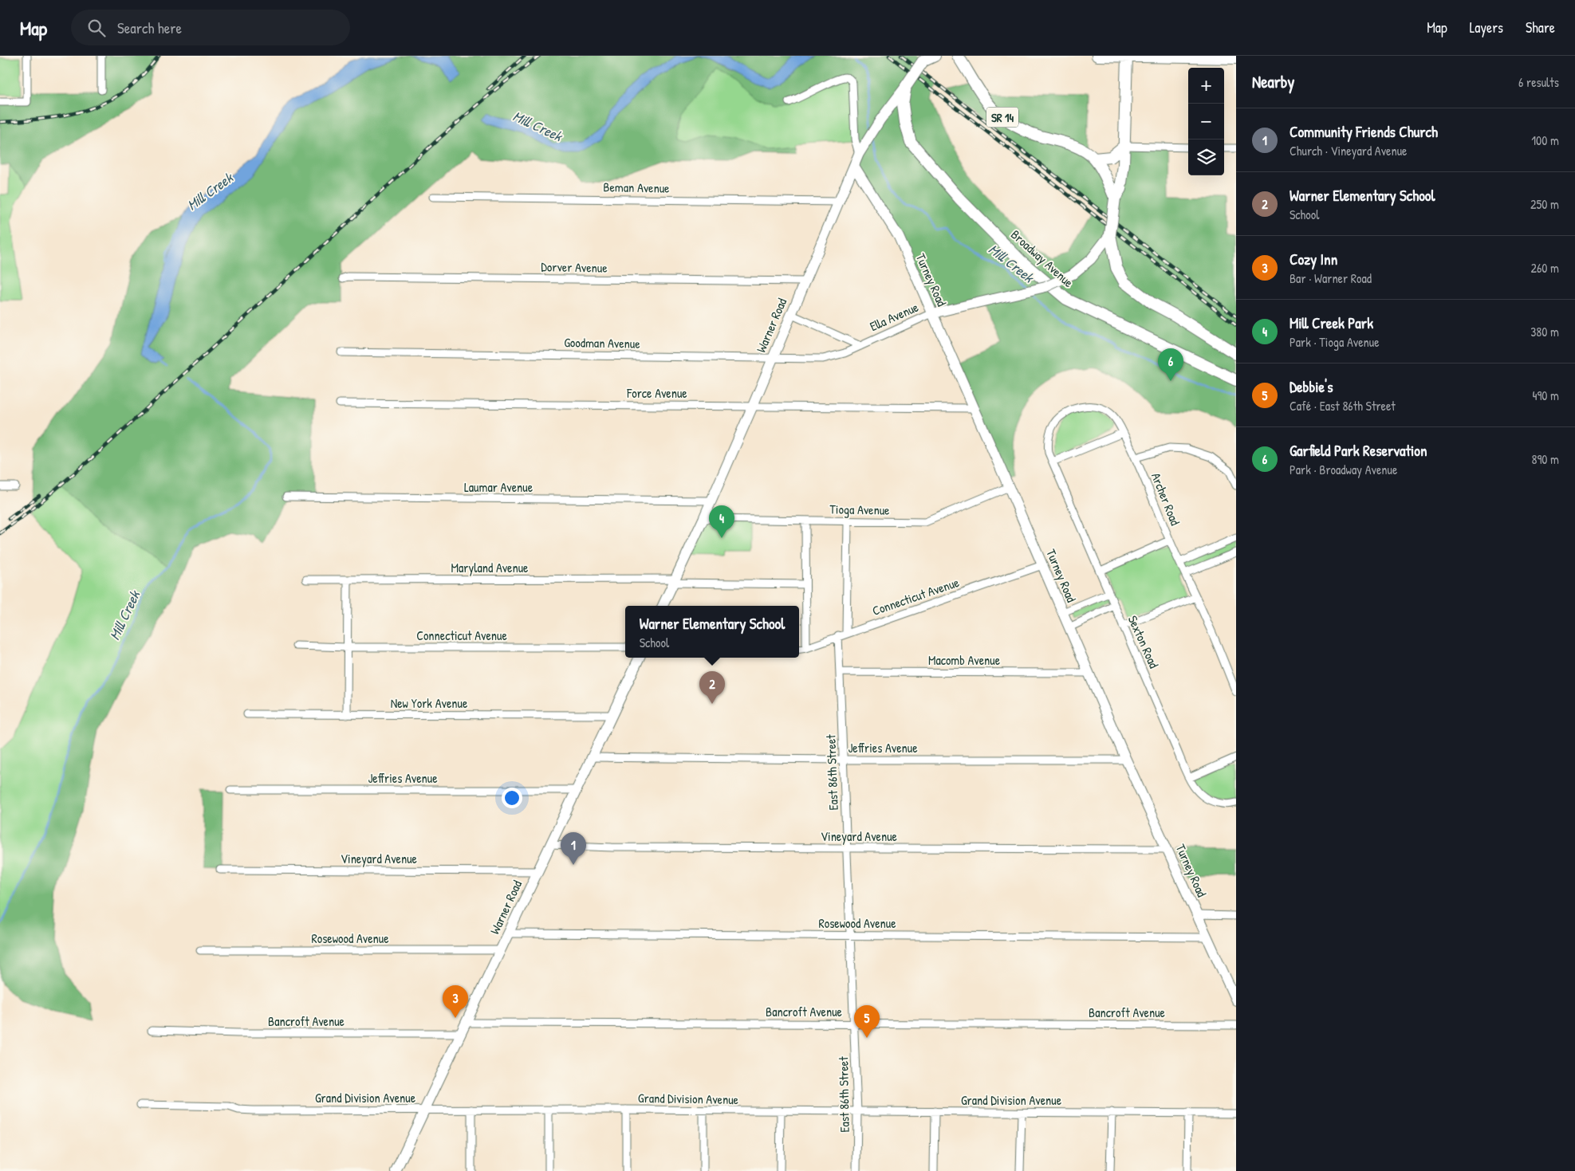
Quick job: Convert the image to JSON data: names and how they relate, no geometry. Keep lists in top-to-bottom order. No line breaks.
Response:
{"streets":{"main road":["SR 14","Broadway Avenue","Turney Road","Ella Avenue","Warner Road"],"street":["Beman Avenue","Dorver Avenue","Goodman Avenue","Force Avenue","Laumar Avenue","Archer Road","Tioga Avenue","Maryland Avenue","Connecticut Avenue","Sexton Road","Macomb Avenue","New York Avenue","Jeffries Avenue","East 86th Street","Vineyard Avenue","Rosewood Avenue","Bancroft Avenue","Grand Division Avenue"]},"crossings":[["SR 14","Ella Avenue"],["Beman Avenue","Warner Road"],["Broadway Avenue","Warner Road"],["Dorver Avenue","Warner Road"],["Turney Road","Ella Avenue"],["Turney Road","Warner Road"],["Turney Road","Force Avenue"],["Turney Road","Tioga Avenue"],["Turney Road","Connecticut Avenue"],["Turney Road","Macomb Avenue"],["Turney Road","Jeffries Avenue"],["Turney Road","Vineyard Avenue"],["Turney Road","Rosewood Avenue"],["Ella Avenue","Warner Road"],["Ella Avenue","Goodman Avenue"],["Warner Road","Goodman Avenue"],["Warner Road","Force Avenue"],["Warner Road","Laumar Avenue"],["Warner Road","Tioga Avenue"],["Warner Road","Maryland Avenue"],["Warner Road","New York Avenue"],["Warner Road","Jeffries Avenue"],["Warner Road","Vineyard Avenue"],["Warner Road","Rosewood Avenue"],["Warner Road","Bancroft Avenue"],["Warner Road","Grand Division Avenue"],["Archer Road","Sexton Road"],["Connecticut Avenue","East 86th Street"],["Macomb Avenue","East 86th Street"],["Jeffries Avenue","East 86th Street"],["East 86th Street","Vineyard Avenue"],["East 86th Street","Rosewood Avenue"],["East 86th Street","Bancroft Avenue"],["East 86th Street","Grand Division Avenue"]],"water":["Mill Creek"],"page":{"header":"Map","search":"Search here","nav":["Map","Layers","Share"],"heading":["Nearby","6 results"],"map_buttons":["+","−"],"list":[{"mark":"1","name":"Community Friends Church","note":"Church · Vineyard Avenue","value":"100 m"},{"mark":"2","name":"Warner Elementary School","note":"School","value":"250 m"},{"mark":"3","name":"Cozy Inn","note":"Bar · Warner Road","value":"260 m"},{"mark":"4","name":"Mill Creek Park","note":"Park · Tioga Avenue","value":"380 m"},{"mark":"5","name":"Debbie's","note":"Café · East 86th Street","value":"490 m"},{"mark":"6","name":"Garfield Park Reservation","note":"Park · Broadway Avenue","value":"890 m"}],"pins":["6","4","2","1","3","5"],"popup":["Warner Elementary School","School"]}}
